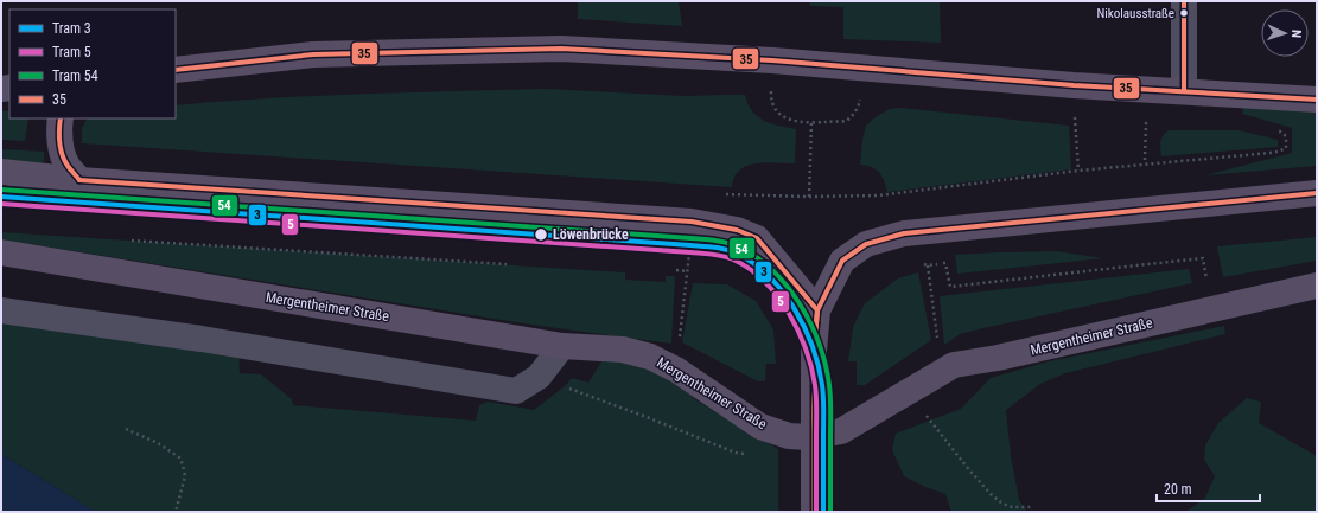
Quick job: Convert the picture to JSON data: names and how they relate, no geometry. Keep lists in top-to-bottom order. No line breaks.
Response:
{"streets":{"main road":["Mergentheimer Straße"]},"places":["Nikolausstraße","Löwenbrücke"],"lines":["transit line 35","tram line 54","tram line 3","tram line 5"],"legend":["Tram 3","Tram 5","Tram 54","35"],"scale_bar":"20 m","north":"right"}
